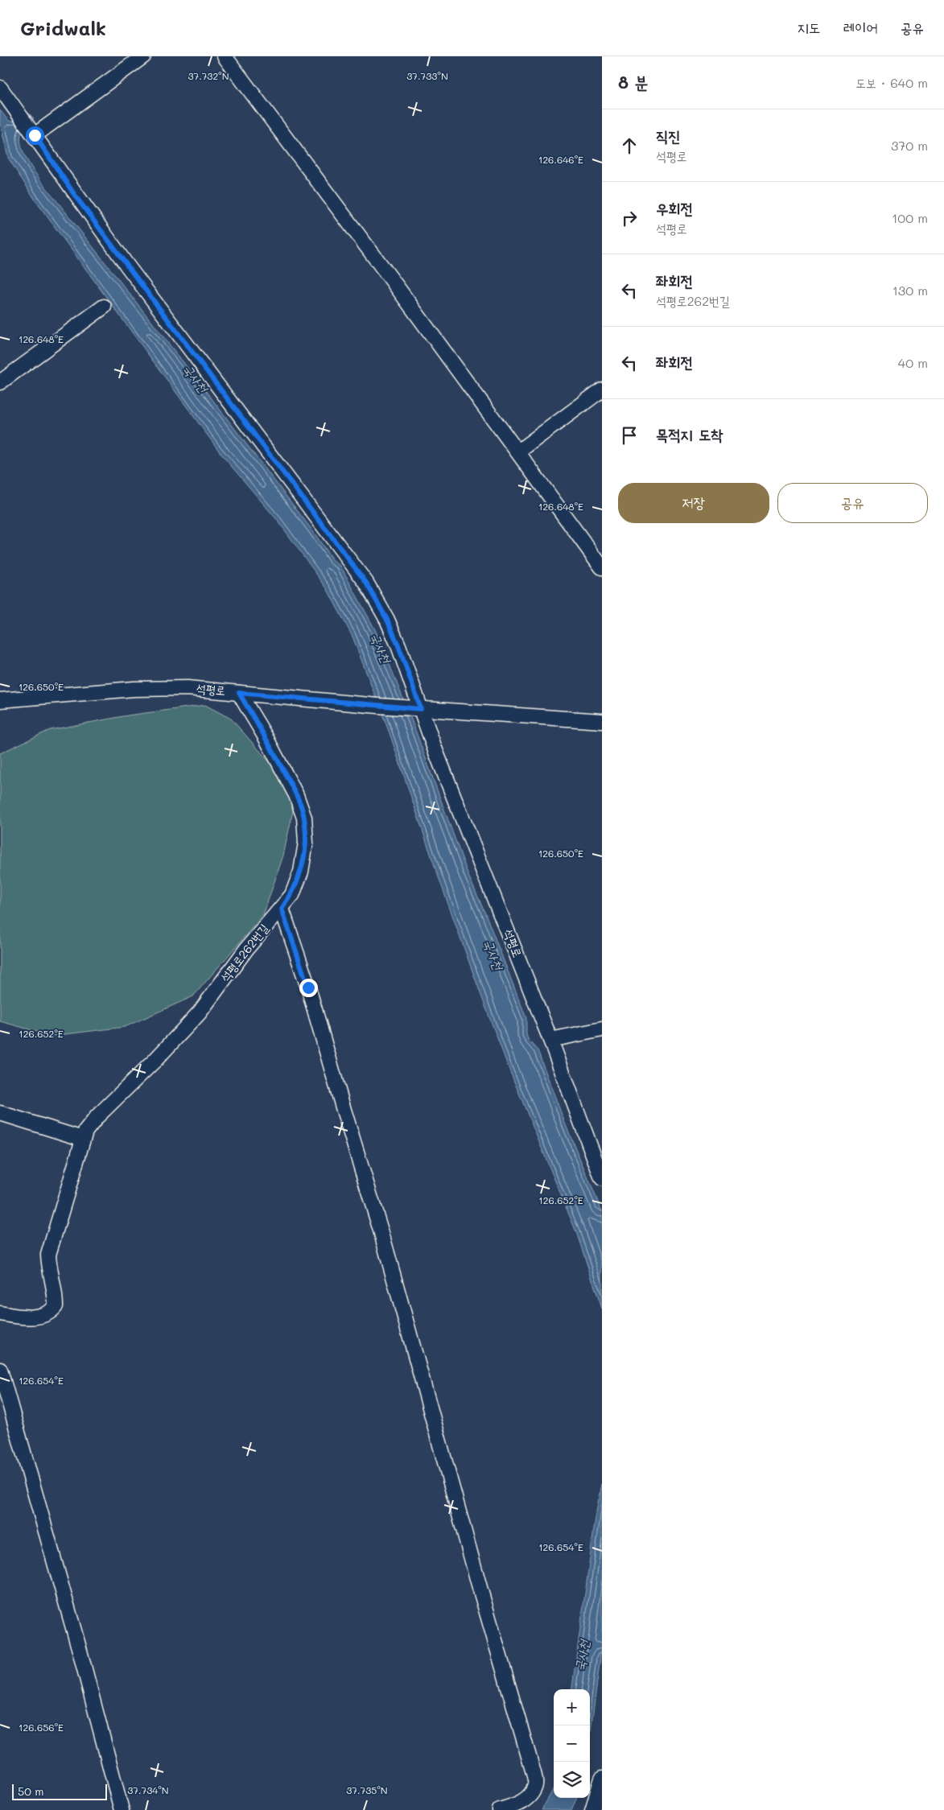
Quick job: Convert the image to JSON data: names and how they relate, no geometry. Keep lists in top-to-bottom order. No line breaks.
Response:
{"streets":{"street":["석평로","석평로262번길"]},"crossings":[["석평로","석평로262번길"]],"water":["국사천"],"scale_bar":"50 m","page":{"header":"Gridwalk","nav":["지도","레이어","공유"],"heading":["8 분","도보 · 640 m"],"list":[["직진","석평로","370 m"],["우회전","석평로","100 m"],["좌회전","석평로262번길","130 m"],["좌회전","40 m"],"목적지 도착"],"buttons":["저장","공유"],"map_buttons":["+","−"],"scale":"50 m"},"coordinates":["37.732°N","37.733°N","126.646°E","126.648°E","126.650°E","126.652°E","126.654°E","126.656°E","37.734°N","37.735°N"]}
